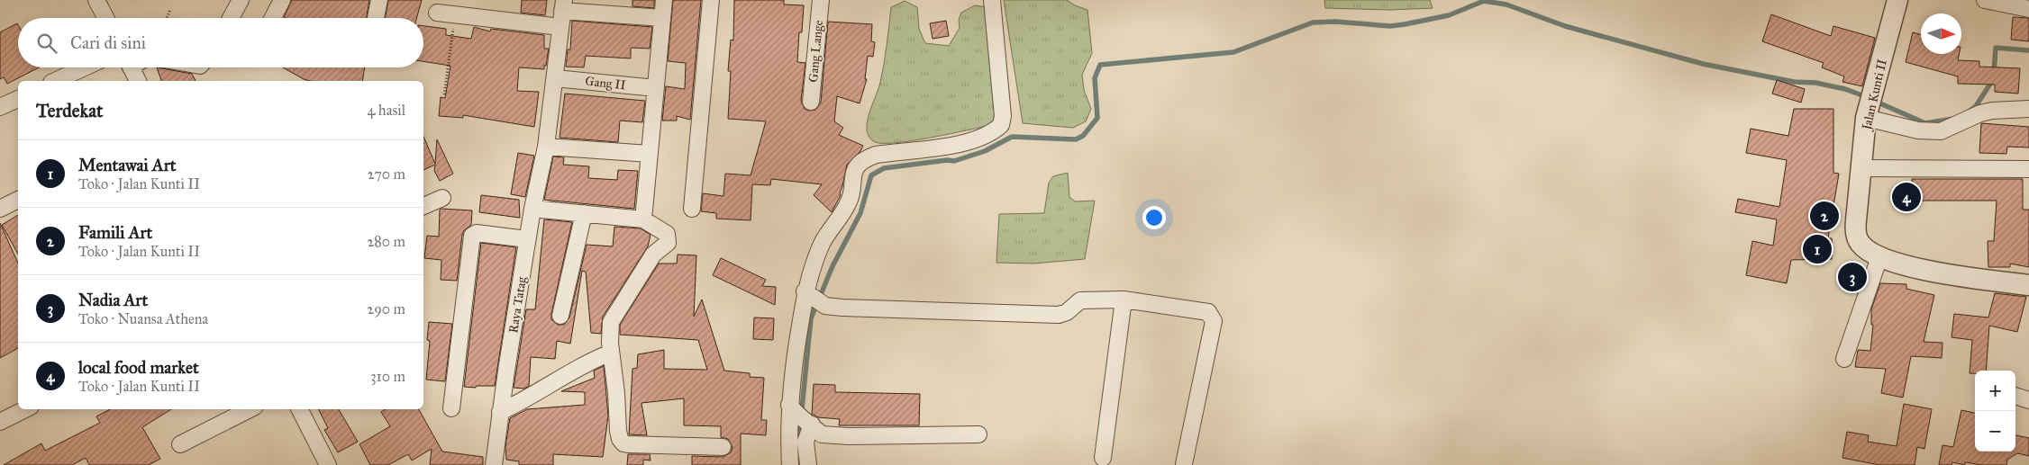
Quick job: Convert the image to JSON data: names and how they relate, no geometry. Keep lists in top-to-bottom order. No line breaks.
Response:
{"streets":{"street":["Gang Lange","Gang II","Jalan Kunti II","Raya Tatag"]},"crossings":[["Gang II","Raya Tatag"]],"north":"right","page":{"search":"Cari di sini","heading":["Terdekat","4 hasil"],"list":[{"mark":"1","name":"Mentawai Art","note":"Toko · Jalan Kunti II","value":"270 m"},{"mark":"2","name":"Famili Art","note":"Toko · Jalan Kunti II","value":"280 m"},{"mark":"3","name":"Nadia Art","note":"Toko · Nuansa Athena","value":"290 m"},{"mark":"4","name":"local food market","note":"Toko · Jalan Kunti II","value":"310 m"}],"pins":["4","2","1","3"],"map_buttons":["+","−"]}}
